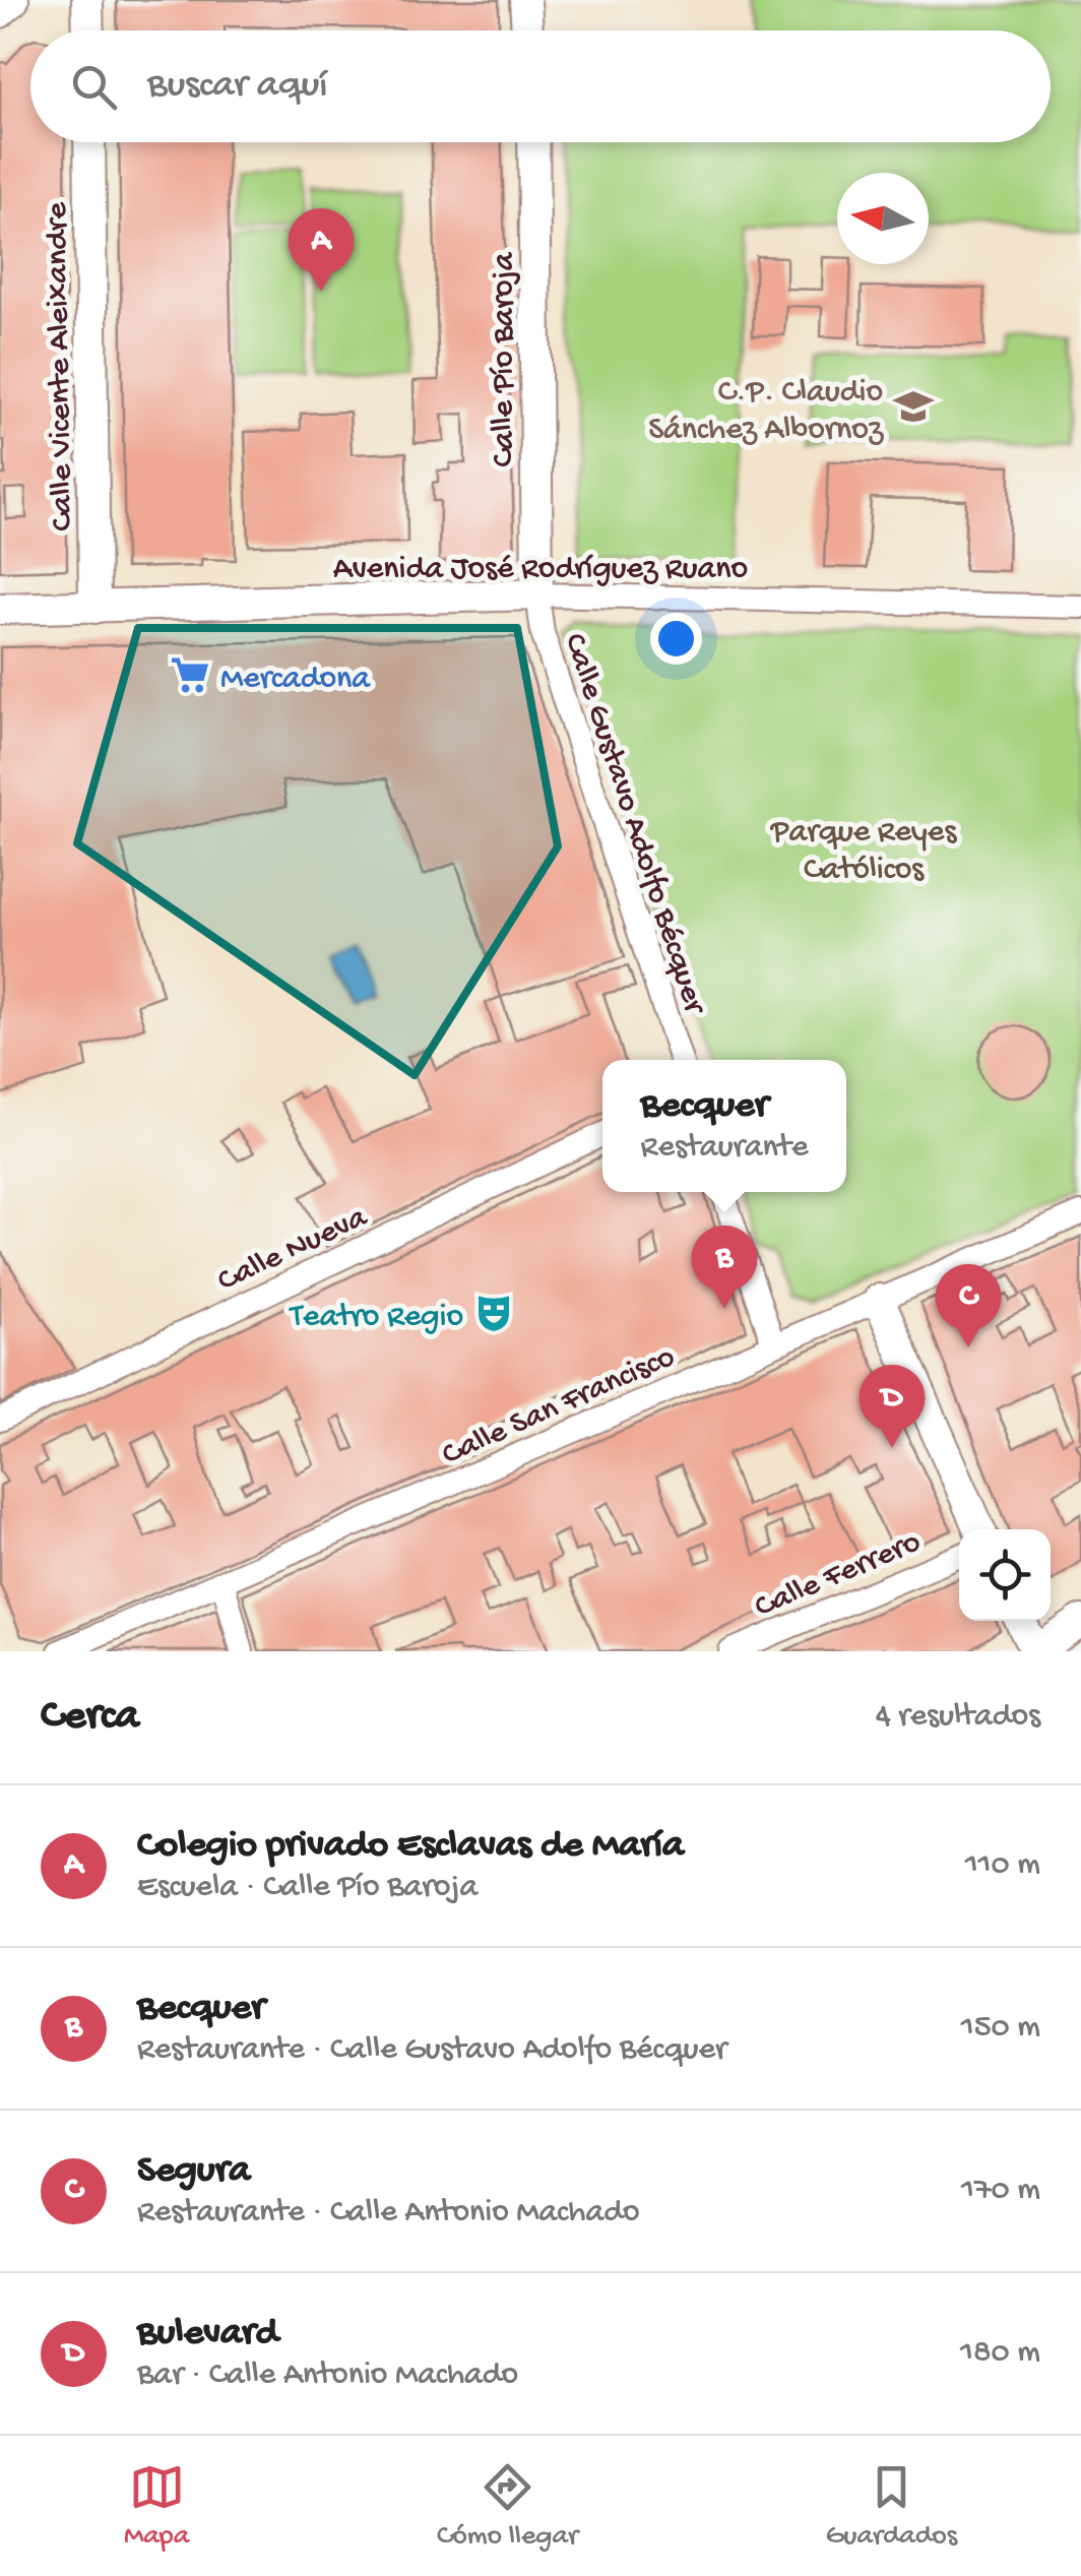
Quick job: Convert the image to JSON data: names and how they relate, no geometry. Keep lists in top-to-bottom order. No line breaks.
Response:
{"streets":{"street":["Calle Pío Baroja","Calle Vicente Aleixandre","Avenida José Rodríguez Ruano","Calle Gustavo Adolfo Bécquer","Calle Nueva","Calle San Francisco","Calle Ferrero"]},"crossings":[["Calle Pío Baroja","Avenida José Rodríguez Ruano"],["Calle Pío Baroja","Calle Gustavo Adolfo Bécquer"],["Calle Vicente Aleixandre","Avenida José Rodríguez Ruano"],["Avenida José Rodríguez Ruano","Calle Gustavo Adolfo Bécquer"]],"parks":["Parque Reyes Católicos"],"places":{"school or university":["C.P. Claudio Sánchez Albornoz"],"supermarket":["Mercadona"],"theatre":["Teatro Regio"]},"north":"left","page":{"search":"Buscar aquí","pins":["A","B","C","D"],"popup":["Becquer","Restaurante"],"heading":["Cerca","4 resultados"],"list":[{"mark":"A","name":"Colegio privado Esclavas de María","note":"Escuela · Calle Pío Baroja","value":"110 m"},{"mark":"B","name":"Becquer","note":"Restaurante · Calle Gustavo Adolfo Bécquer","value":"150 m"},{"mark":"C","name":"Segura","note":"Restaurante · Calle Antonio Machado","value":"170 m"},{"mark":"D","name":"Bulevard","note":"Bar · Calle Antonio Machado","value":"180 m"}],"nav":["Mapa","Cómo llegar","Guardados"]}}
